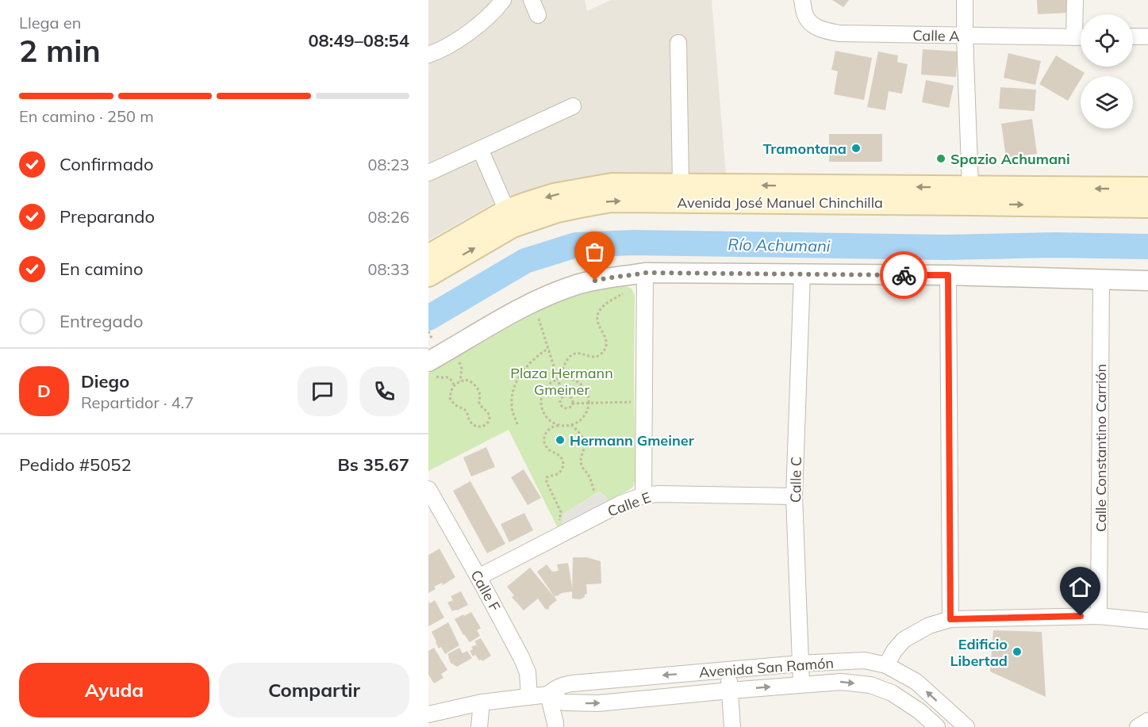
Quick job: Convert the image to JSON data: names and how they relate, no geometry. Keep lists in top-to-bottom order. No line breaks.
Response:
{"streets":{"main road":["Avenida José Manuel Chinchilla"],"street":["Calle A","Calle Constantino Carrión","Calle C","Calle E","Calle F","Avenida San Ramón"]},"crossings":[["Calle C","Calle E"],["Calle C","Avenida San Ramón"],["Calle E","Calle F"],["Calle F","Avenida San Ramón"]],"water":["Río Achumani"],"parks":["Plaza Hermann Gmeiner"],"places":["Tramontana","Spazio Achumani","Hermann Gmeiner","Edificio Libertad"],"page":{"heading":["2 min","Llega en","08:49–08:54"],"panel":["Diego","Repartidor · 4.7","Pedido #5052","Bs 35.67"],"bar":"En camino · 250 m","list":[["Confirmado","08:23"],["Preparando","08:26"],["En camino","08:33"],"Entregado"],"round":"D","buttons":["Ayuda","Compartir"]}}
